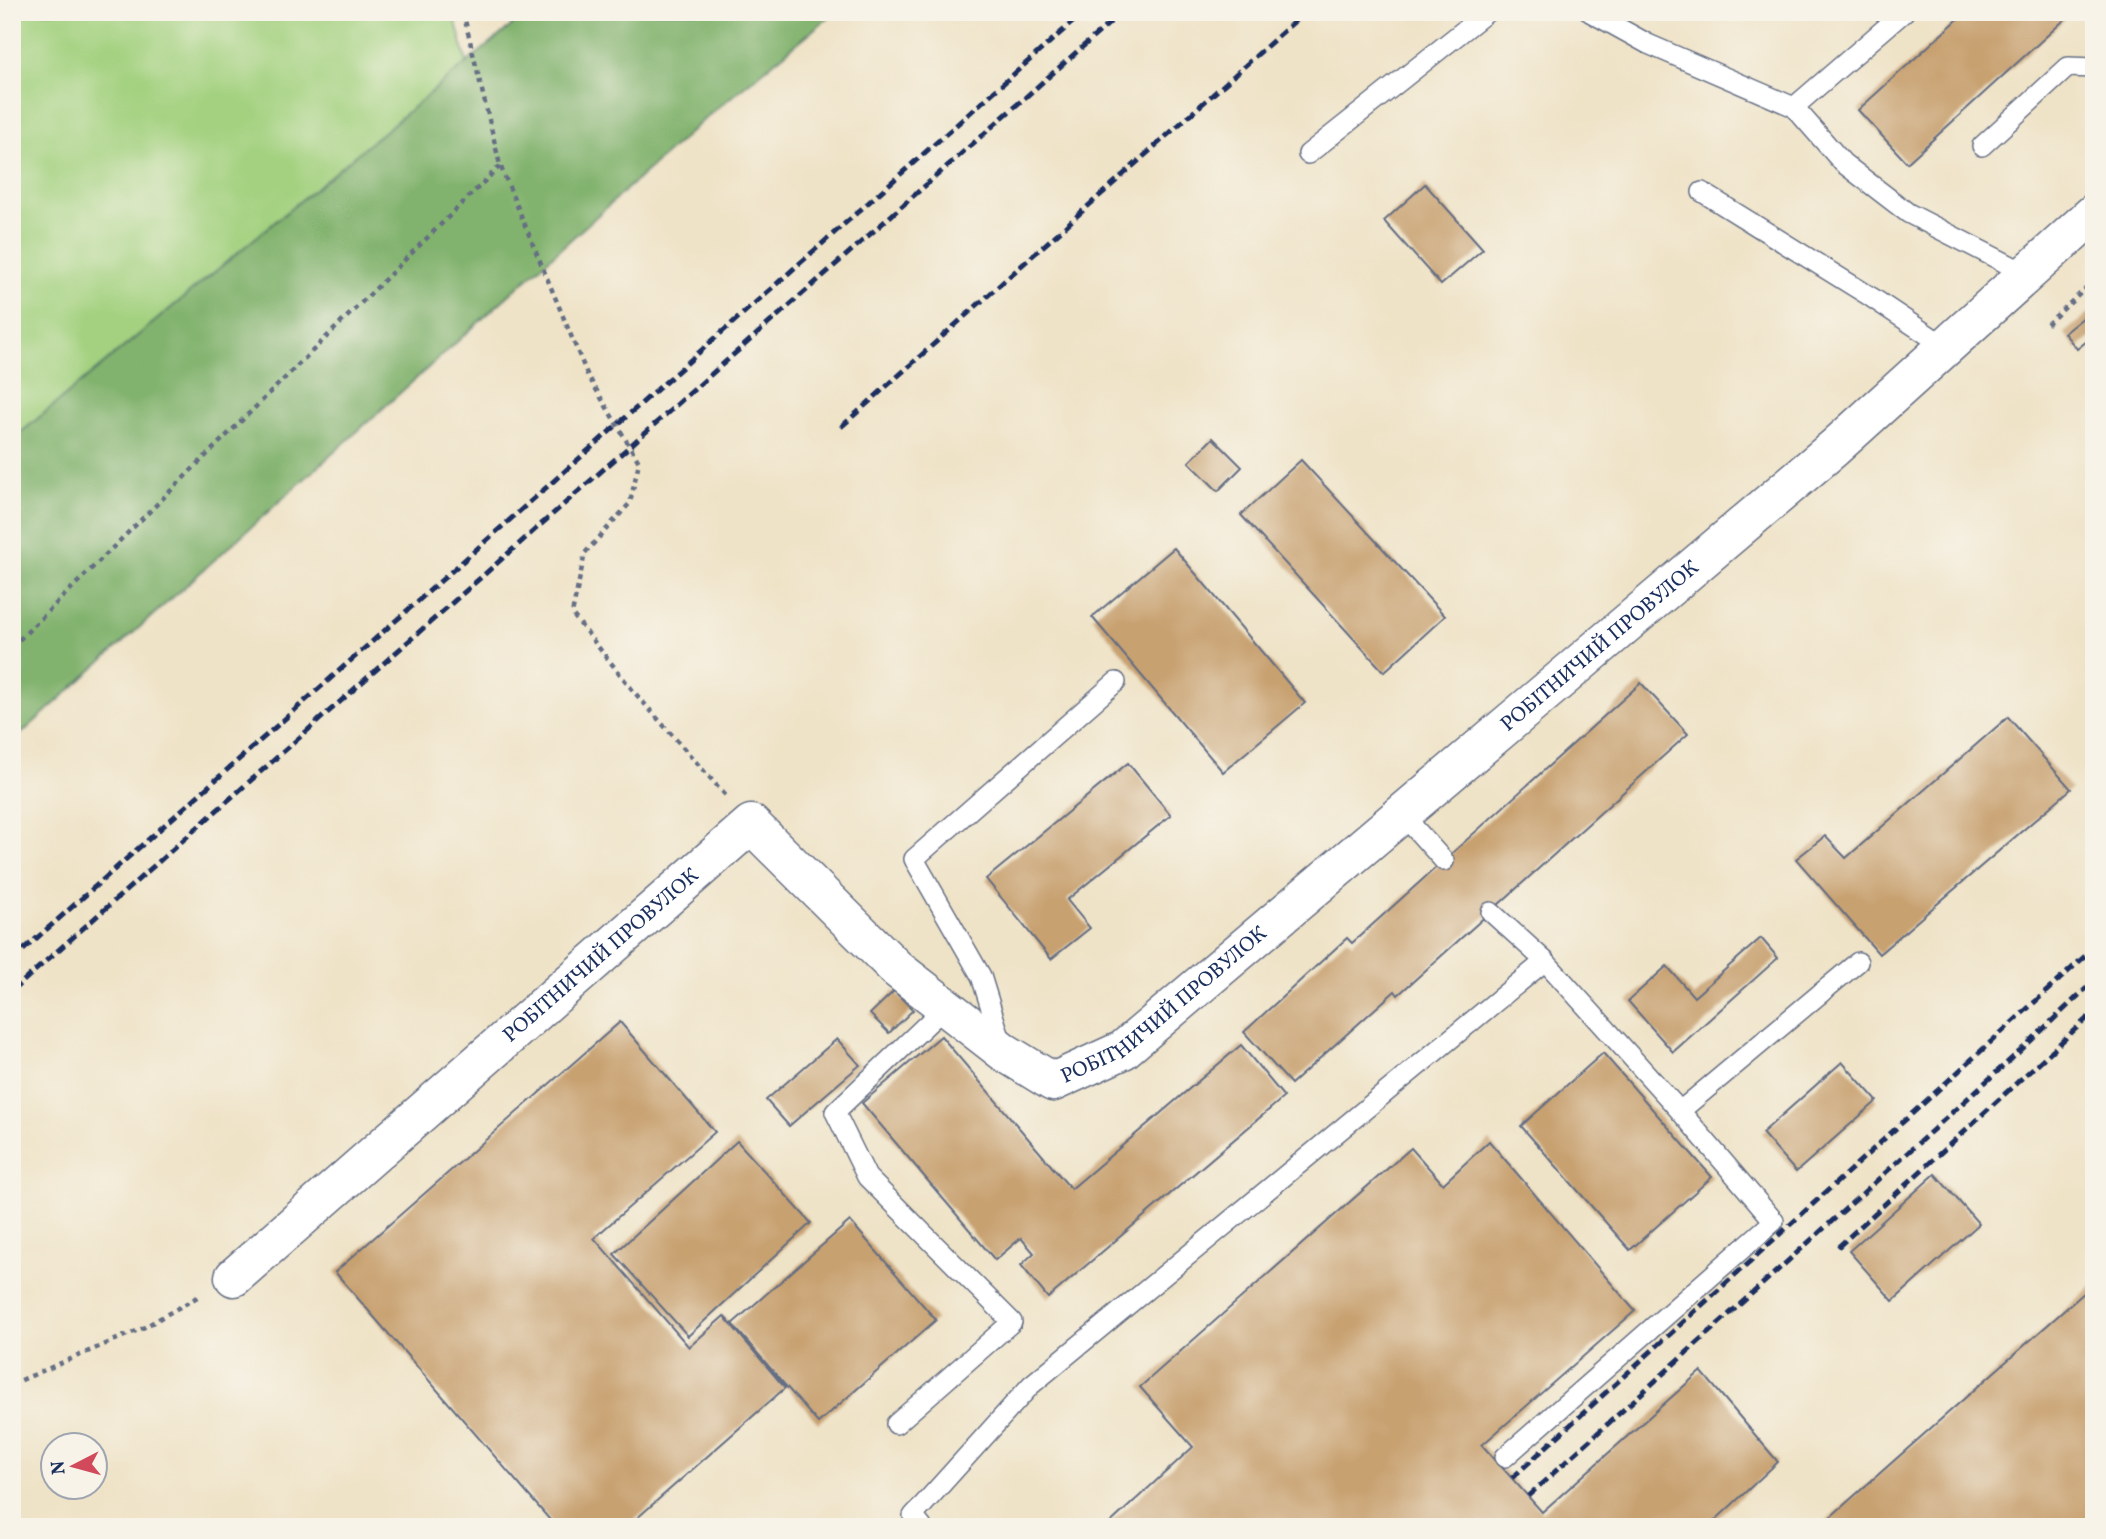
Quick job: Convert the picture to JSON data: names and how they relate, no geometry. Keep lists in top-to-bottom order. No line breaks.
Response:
{"streets":{"street":["РОБІТНИЧИЙ ПРОВУЛОК"]},"north":"left"}
